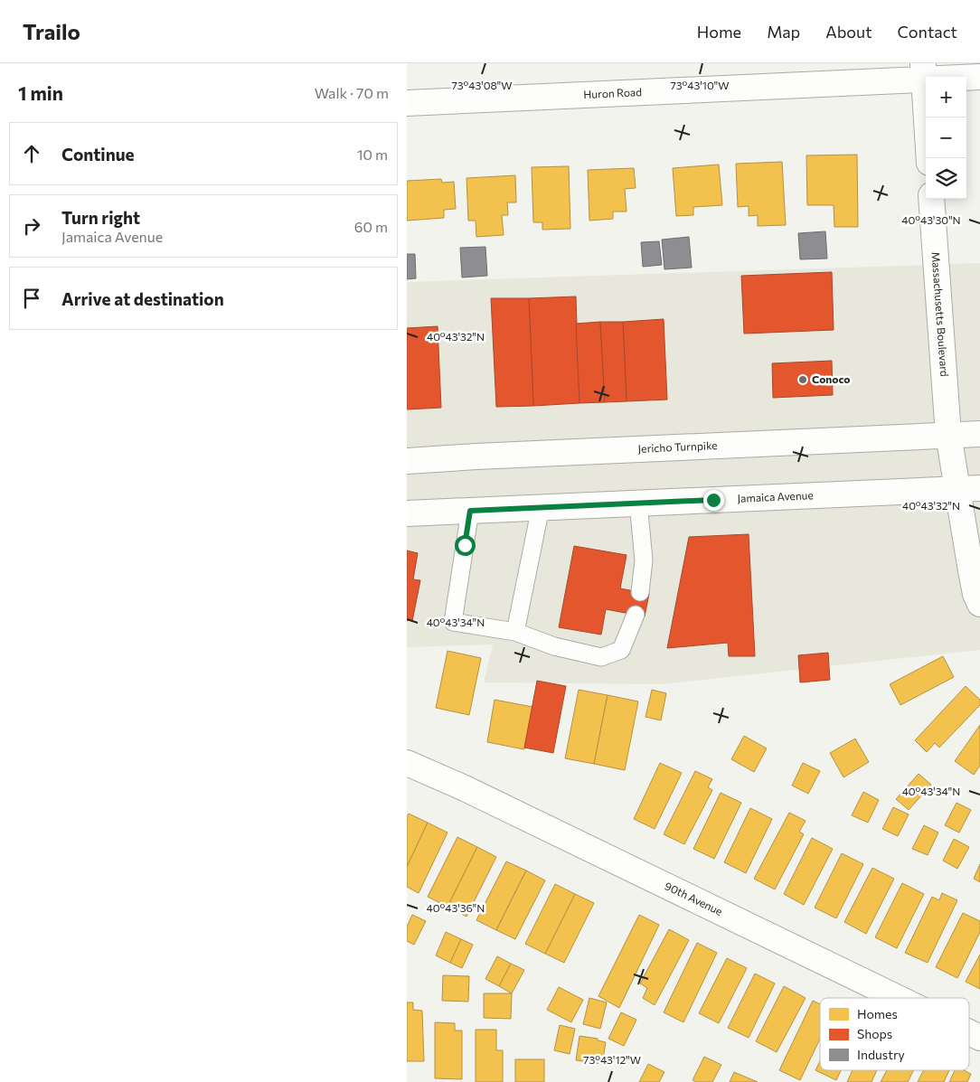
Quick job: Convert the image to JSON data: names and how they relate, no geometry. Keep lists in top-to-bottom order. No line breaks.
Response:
{"streets":{"street":["Huron Road","Massachusetts Boulevard","Jericho Turnpike","Jamaica Avenue","90th Avenue"]},"crossings":[["Massachusetts Boulevard","Jericho Turnpike"],["Massachusetts Boulevard","Jamaica Avenue"]],"places":["Conoco"],"legend":["Homes","Shops","Industry"],"page":{"header":"Trailo","nav":["Home","Map","About","Contact"],"heading":["1 min","Walk · 70 m"],"map_buttons":["+","−"],"list":[["Continue","10 m"],["Turn right","Jamaica Avenue","60 m"],"Arrive at destination"]},"coordinates":["73°43'08\"W","73°43'10\"W","40°43'30\"N","40°43'32\"N","40°43'34\"N","40°43'36\"N","73°43'12\"W"]}
